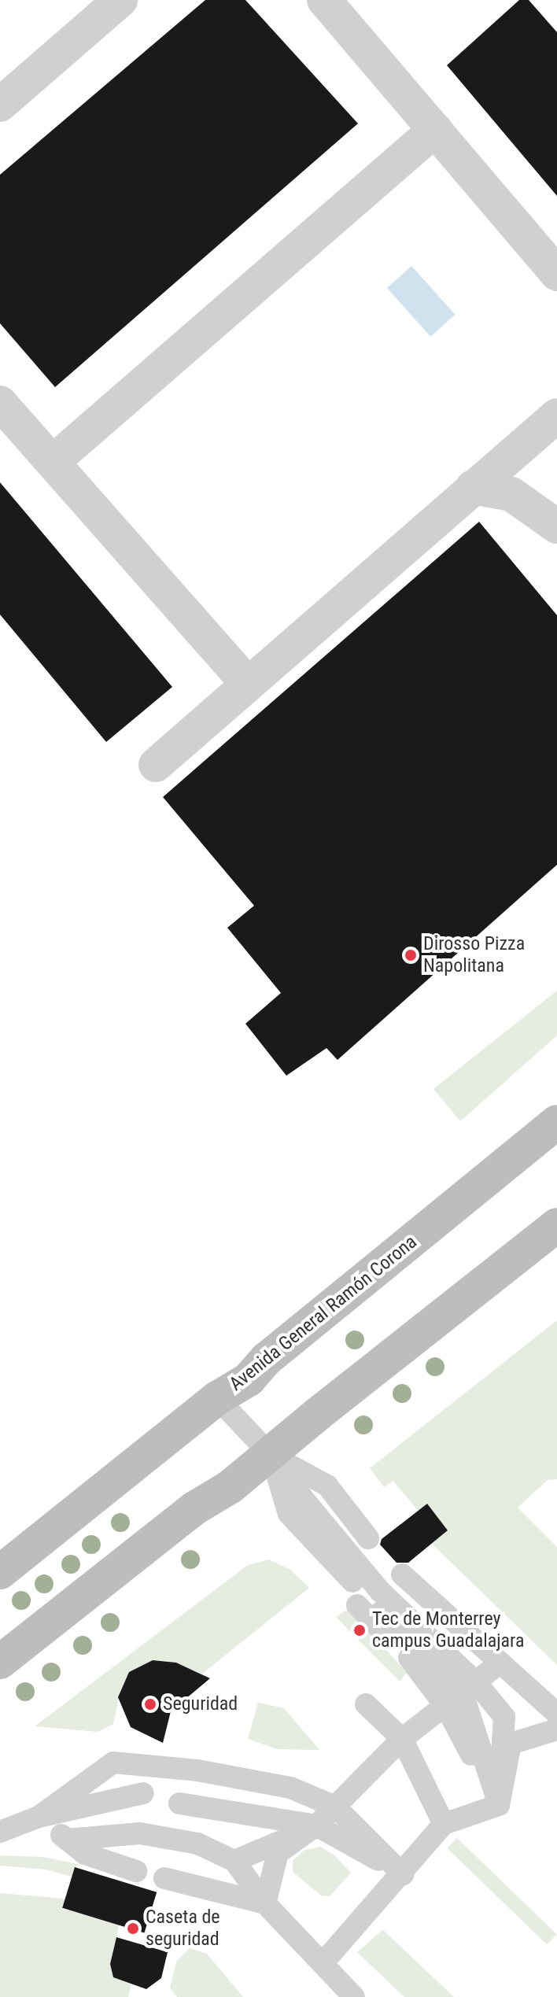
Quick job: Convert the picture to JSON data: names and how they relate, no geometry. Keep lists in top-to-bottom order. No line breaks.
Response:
{"streets":{"main road":["Avenida General Ramón Corona"]},"places":["Dirosso Pizza Napolitana","Tec de Monterrey campus Guadalajara","Seguridad","Caseta de seguridad"]}
